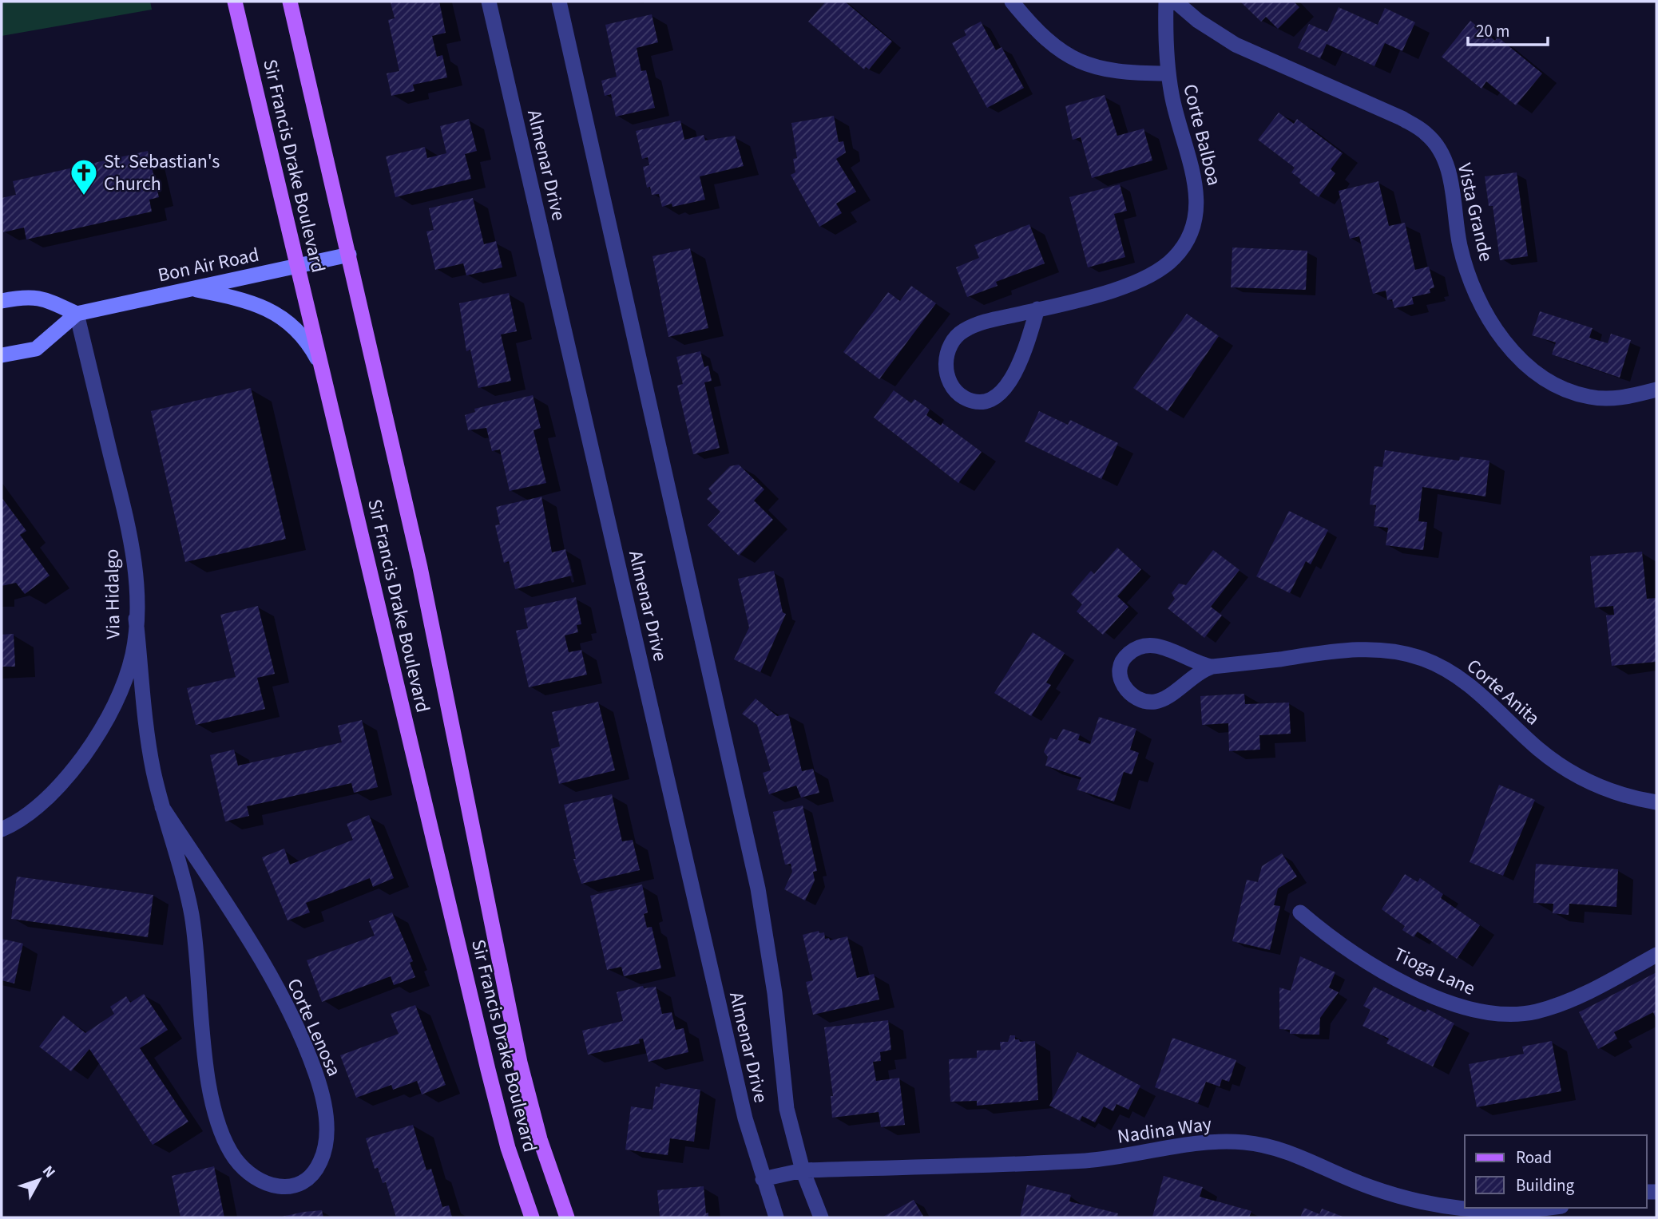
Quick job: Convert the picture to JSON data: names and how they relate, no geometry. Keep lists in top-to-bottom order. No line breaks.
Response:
{"streets":{"main road":["Sir Francis Drake Boulevard","Bon Air Road"],"street":["Corte Balboa","Almenar Drive","Vista Grande","Via Hidalgo","Corte Anita","Tioga Lane","Corte Lenosa","Nadina Way"]},"crossings":[["Almenar Drive","Nadina Way"],["Sir Francis Drake Boulevard","Bon Air Road"],["Bon Air Road","Via Hidalgo"],["Via Hidalgo","Corte Lenosa"]],"places":{"church":["St. Sebastian's Church"]},"legend":["Road","Building"],"scale_bar":"20 m","north":"top right"}
